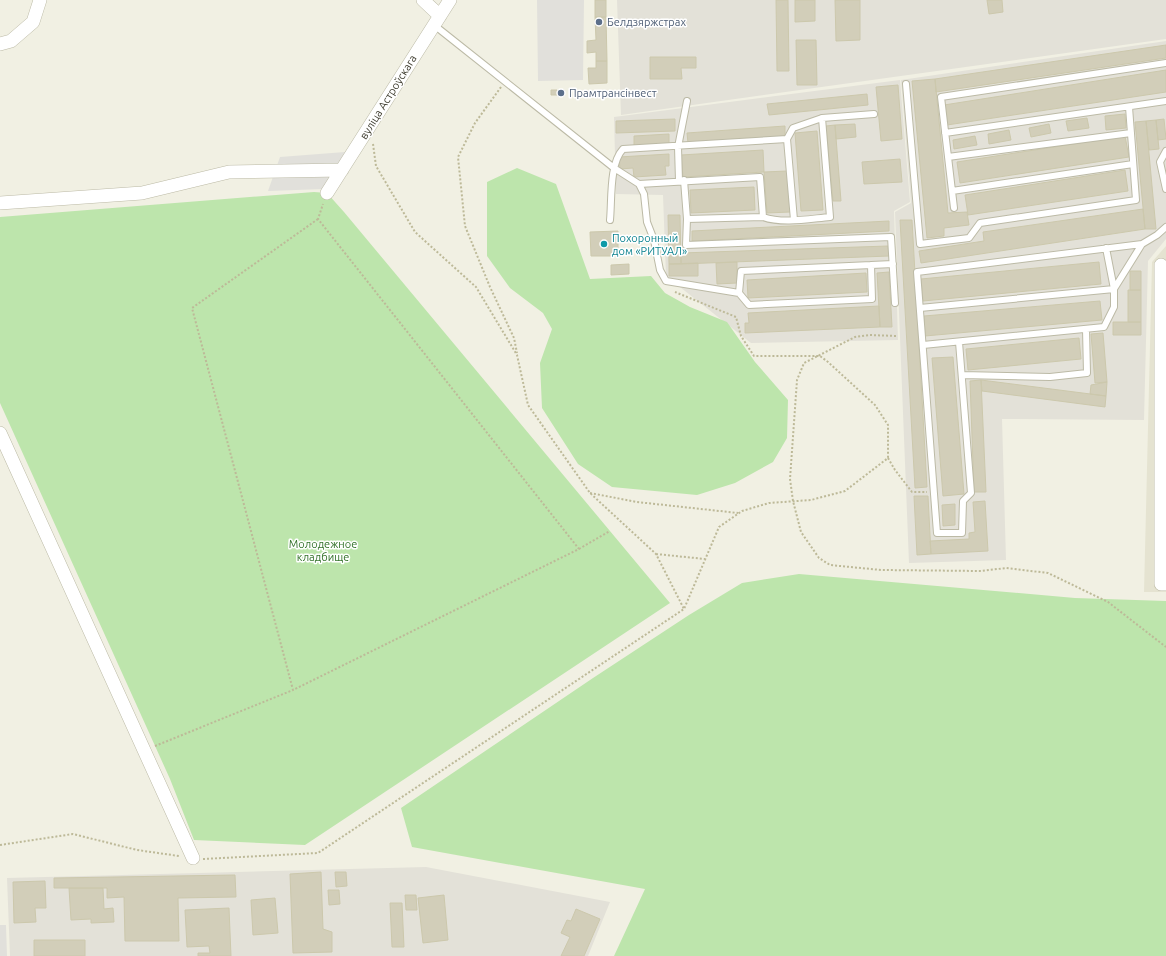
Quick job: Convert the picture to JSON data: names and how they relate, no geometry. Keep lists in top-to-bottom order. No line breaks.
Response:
{"streets":{"street":["вуліца Астроўскага"]},"parks":["Молодежное кладбище"],"places":["Белдзяржстрах","Прамтрансінвест","Похоронный дом «РИТУАЛ»"]}
